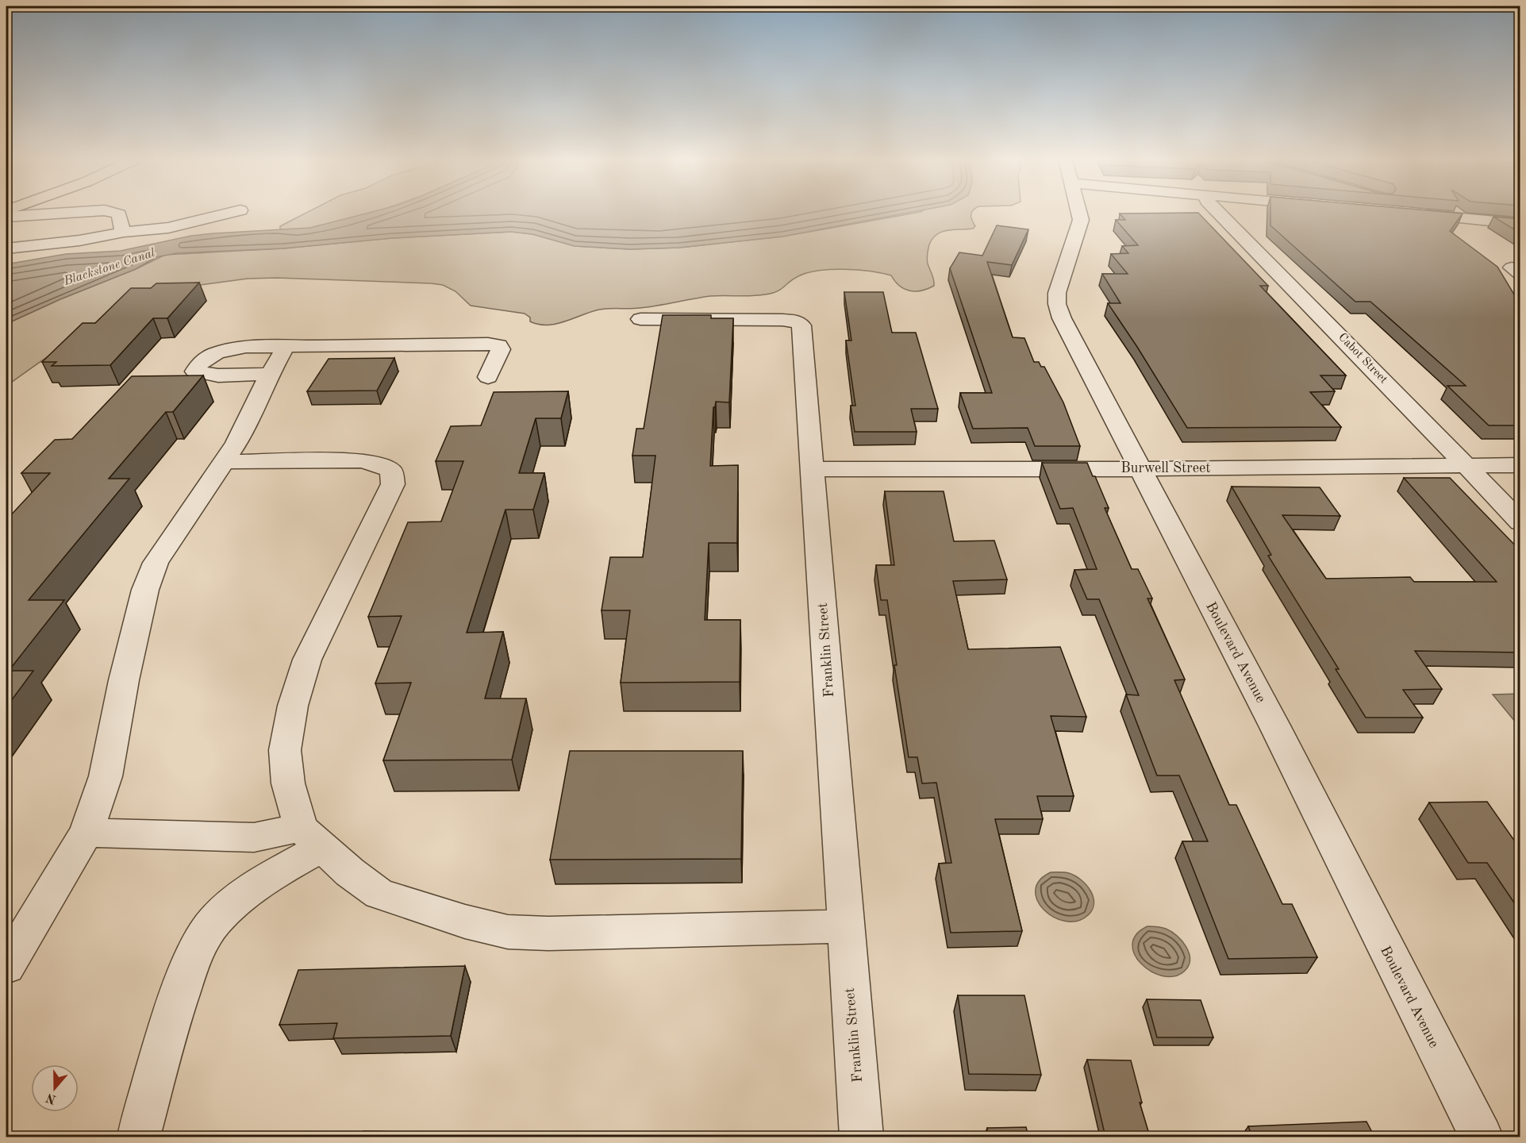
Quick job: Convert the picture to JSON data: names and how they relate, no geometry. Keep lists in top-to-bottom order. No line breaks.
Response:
{"streets":{"street":["Cabot Street","Burwell Street","Franklin Street","Boulevard Avenue"]},"crossings":[["Cabot Street","Burwell Street"],["Burwell Street","Franklin Street"],["Burwell Street","Boulevard Avenue"]],"water":["Blackstone Canal"],"north":"bottom"}
